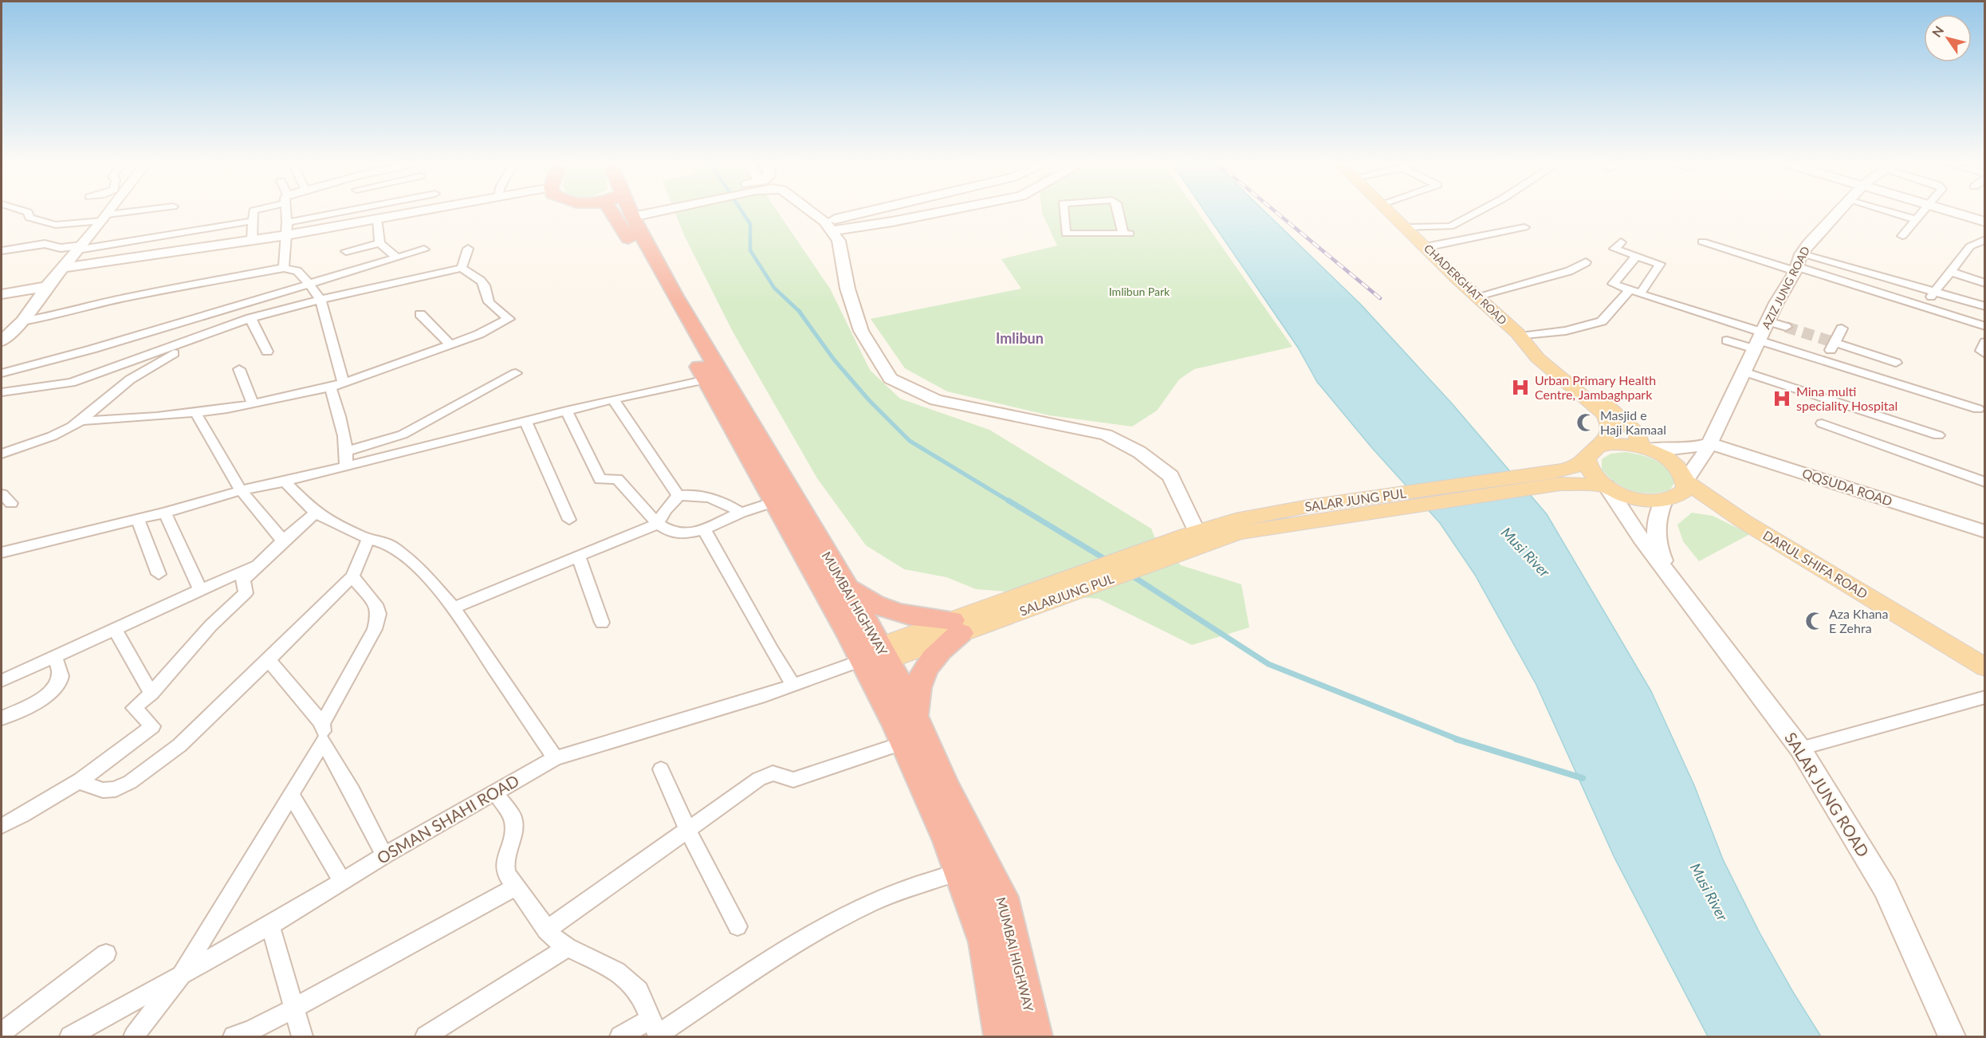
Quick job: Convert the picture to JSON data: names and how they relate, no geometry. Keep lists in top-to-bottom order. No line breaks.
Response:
{"streets":{"highway":["MUMBAI HIGHWAY"],"main road":["CHADERGHAT ROAD","SALAR JUNG PUL","DARUL SHIFA ROAD","SALARJUNG PUL"],"street":["AZIZ JUNG ROAD","QQSUDA ROAD","SALAR JUNG ROAD","OSMAN SHAHI ROAD"]},"crossings":[["CHADERGHAT ROAD","DARUL SHIFA ROAD"],["AZIZ JUNG ROAD","QQSUDA ROAD"],["AZIZ JUNG ROAD","DARUL SHIFA ROAD"],["SALAR JUNG PUL","SALARJUNG PUL"],["DARUL SHIFA ROAD","SALAR JUNG ROAD"],["SALARJUNG PUL","MUMBAI HIGHWAY"],["SALARJUNG PUL","OSMAN SHAHI ROAD"],["MUMBAI HIGHWAY","OSMAN SHAHI ROAD"]],"districts":["Imlibun"],"water":["Musi River"],"parks":["Imlibun Park"],"places":{"hospital":["Urban Primary Health Centre, Jambaghpark","Mina multi speciality Hospital"],"mosque":["Masjid e Haji Kamaal","Aza Khana E Zehra"]},"north":"top left"}
